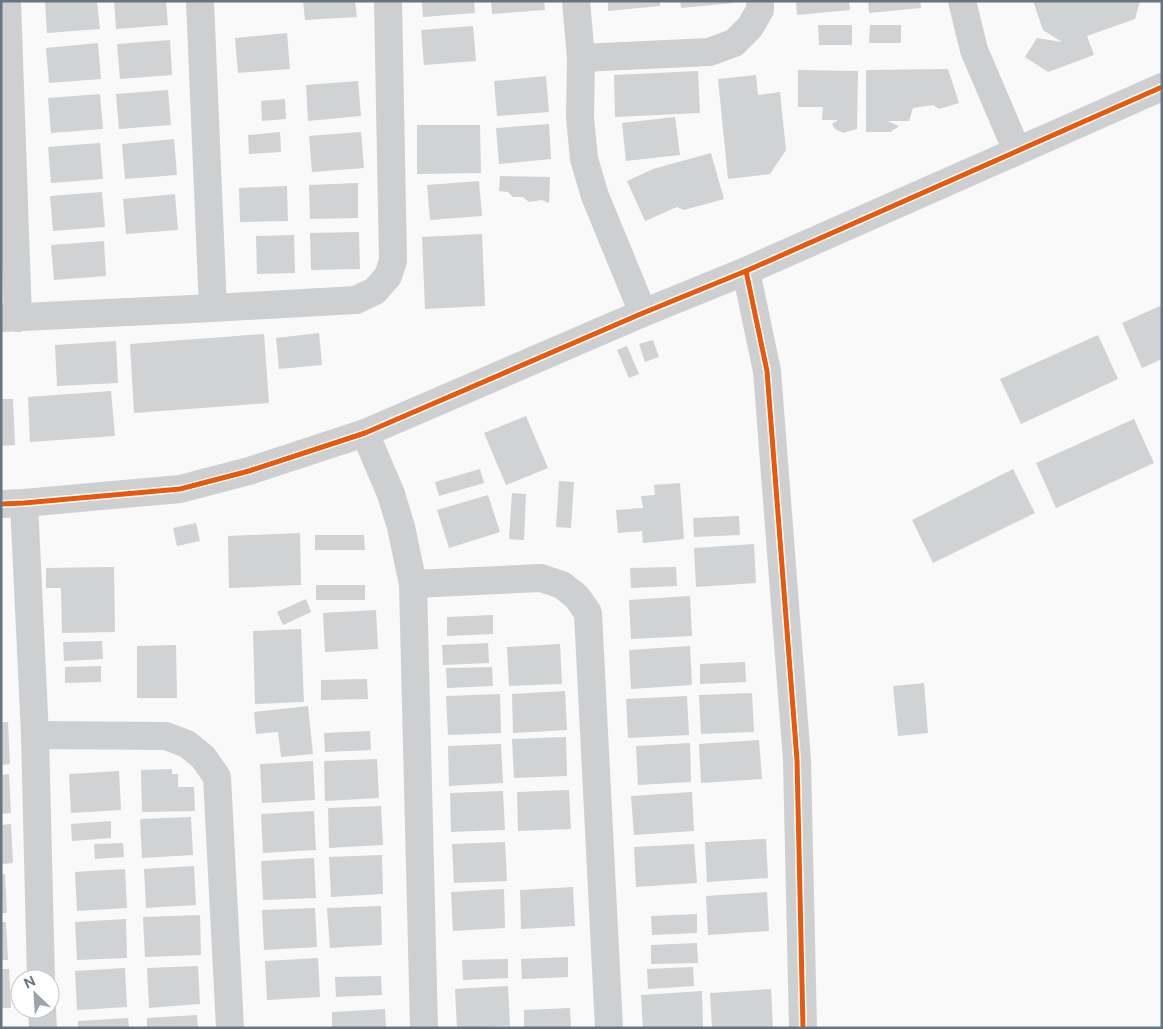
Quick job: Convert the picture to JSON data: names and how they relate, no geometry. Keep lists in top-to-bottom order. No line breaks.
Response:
{"north":"top left"}
